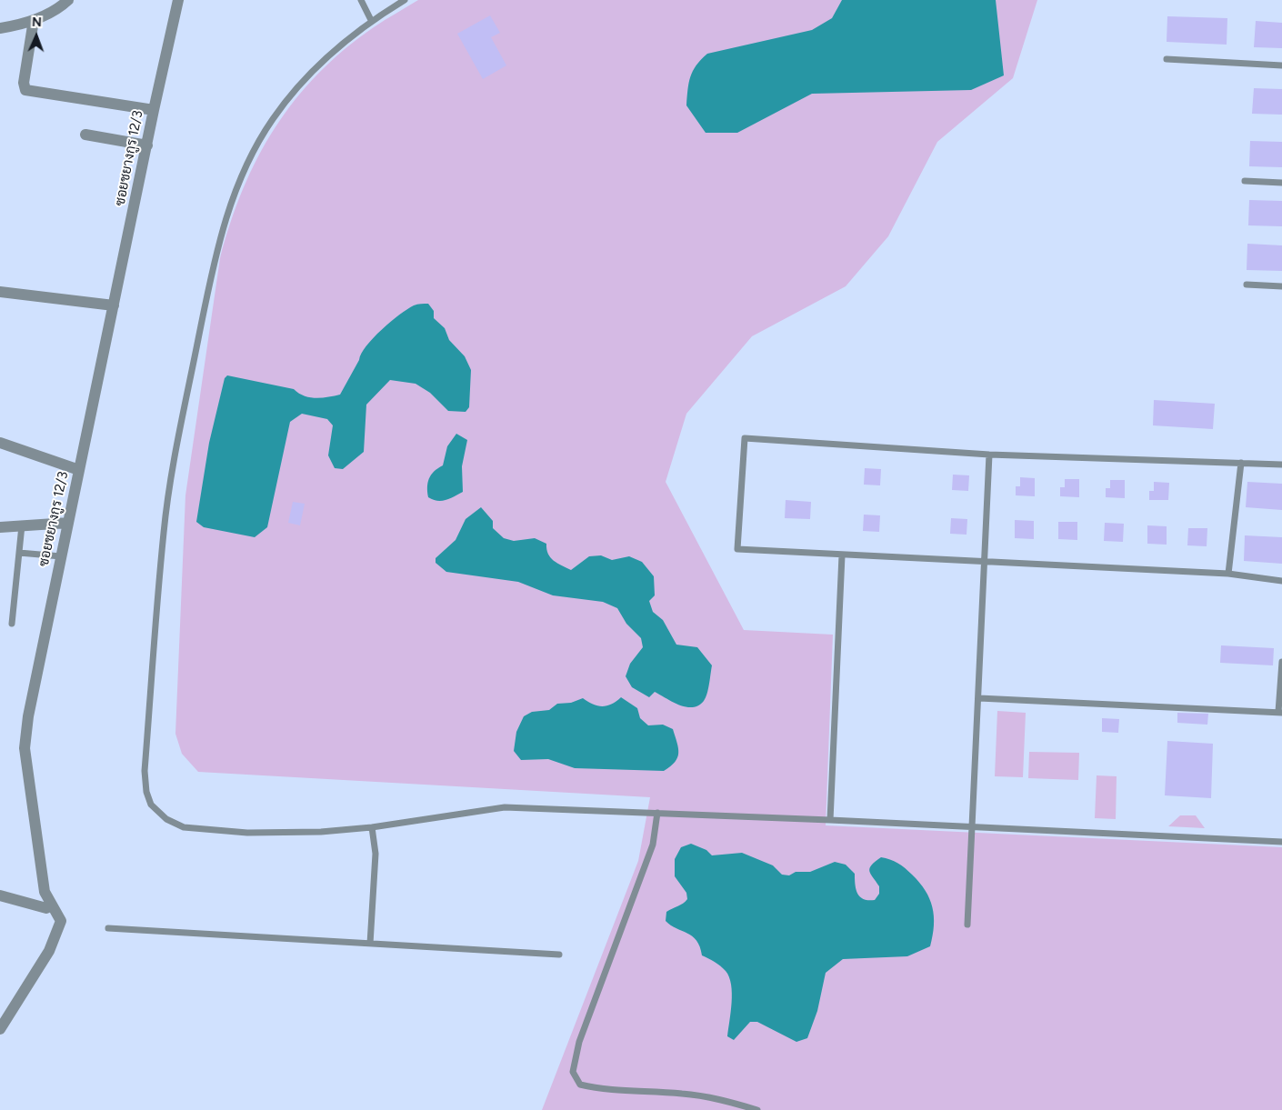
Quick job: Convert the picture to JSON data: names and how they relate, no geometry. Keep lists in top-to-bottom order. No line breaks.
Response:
{"streets":{"street":["ซอยชยางกูร 12/3"]},"north":"top"}
